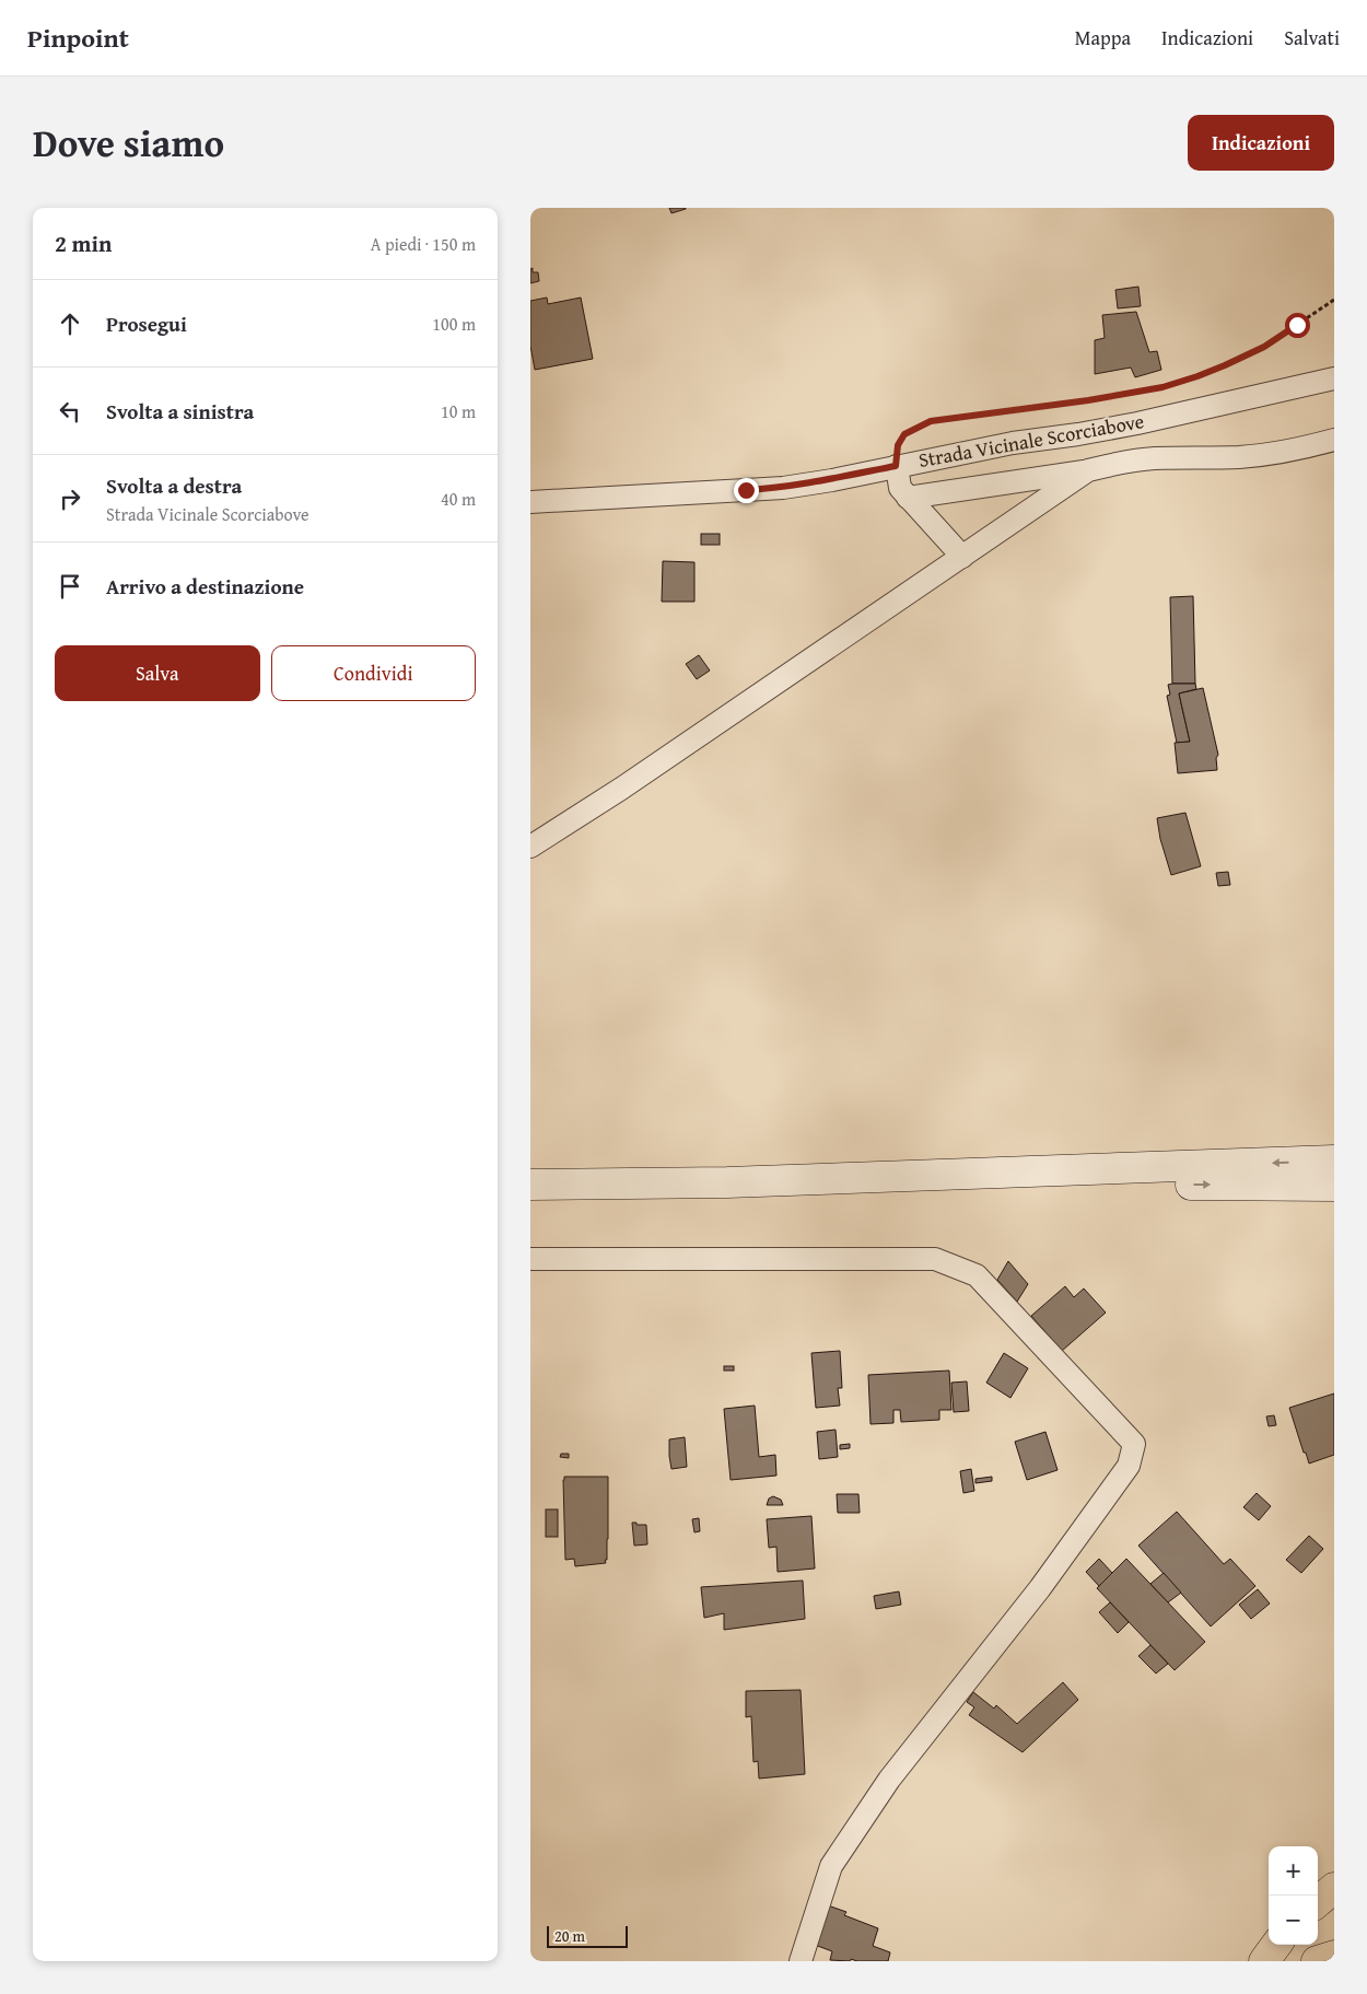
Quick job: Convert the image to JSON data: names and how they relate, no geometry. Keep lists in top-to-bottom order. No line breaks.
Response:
{"streets":{"street":["Strada Vicinale Scorciabove"]},"scale_bar":"20 m","page":{"header":"Pinpoint","nav":["Mappa","Indicazioni","Salvati"],"title":"Dove siamo","buttons":["Indicazioni",["Salva","Condividi"]],"heading":["2 min","A piedi · 150 m"],"list":[["Prosegui","100 m"],["Svolta a sinistra","10 m"],["Svolta a destra","Strada Vicinale Scorciabove","40 m"],"Arrivo a destinazione"],"map_buttons":["+","−"],"scale":"20 m"}}
